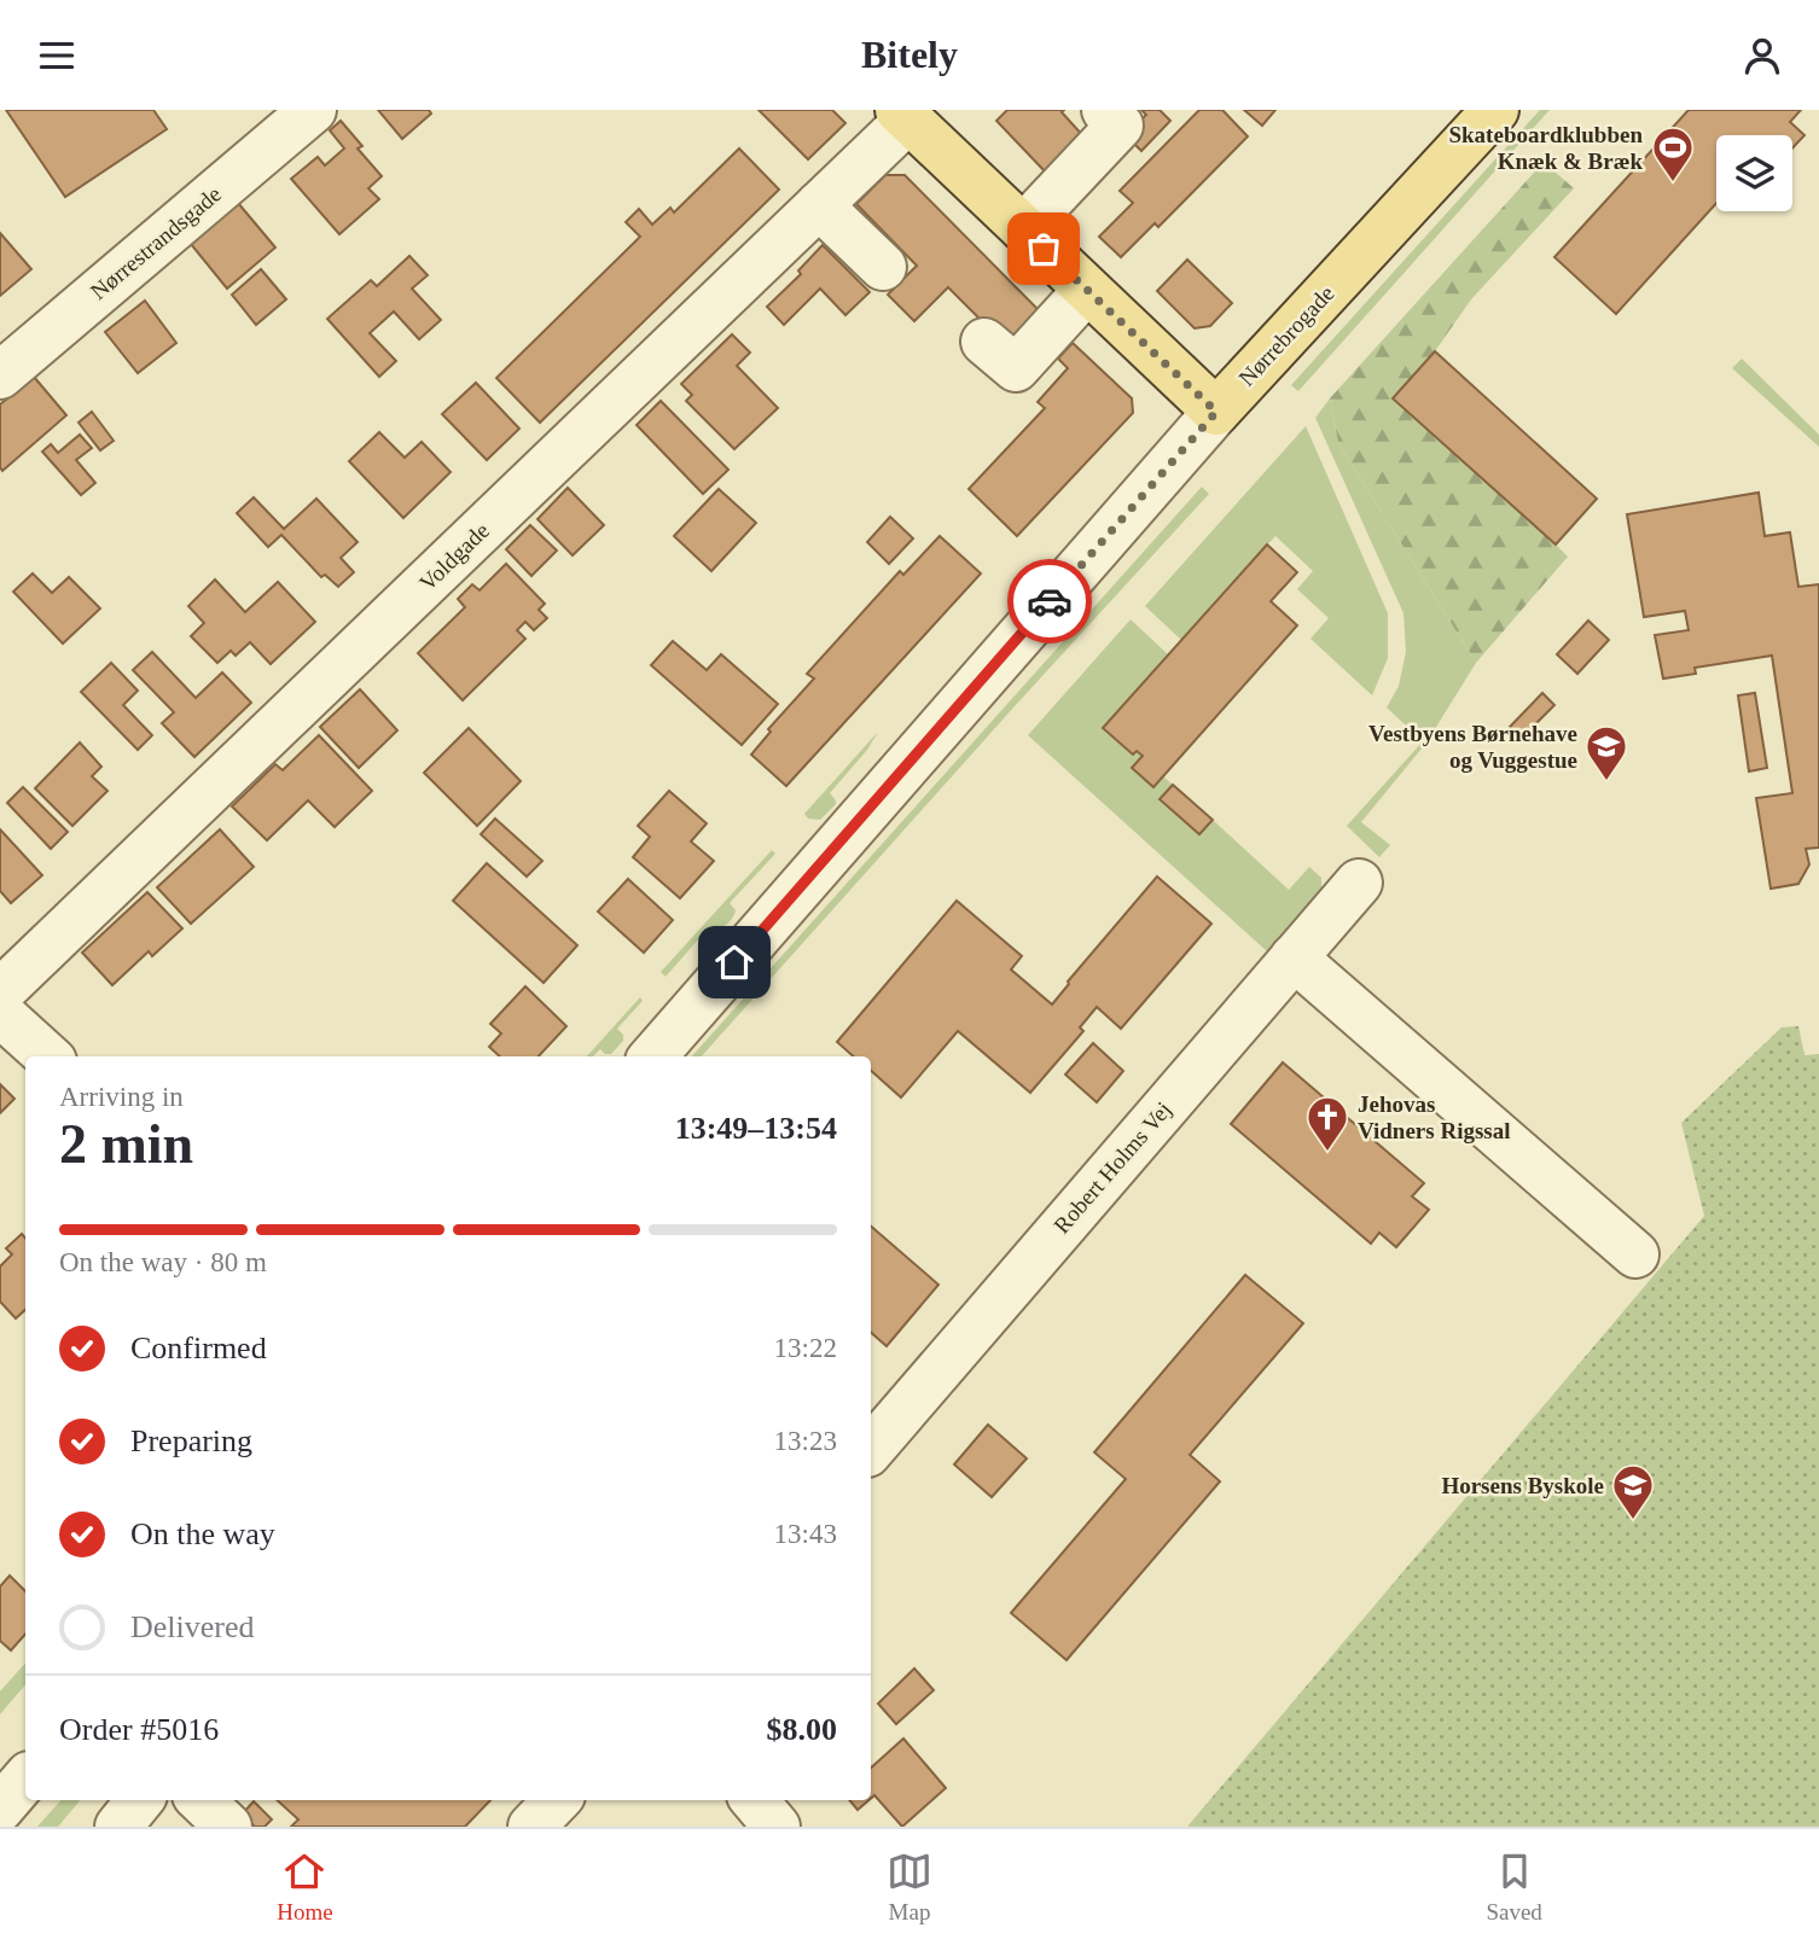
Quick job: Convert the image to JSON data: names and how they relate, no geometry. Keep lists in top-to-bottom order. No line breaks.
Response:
{"streets":{"main road":["Nørrebrogade"],"street":["Nørrestrandsgade","Voldgade","Robert Holms Vej"]},"places":{"sports":["Skateboardklubben Knæk & Bræk"],"school or university":["Vestbyens Børnehave og Vuggestue","Horsens Byskole"],"church":["Jehovas Vidners Rigssal"]},"page":{"header":"Bitely","heading":["2 min","Arriving in","13:49–13:54"],"panel":["Order #5016","$8.00"],"bar":"On the way · 80 m","list":[["Confirmed","13:22"],["Preparing","13:23"],["On the way","13:43"],"Delivered"],"tabs":["Home","Map","Saved"]}}
